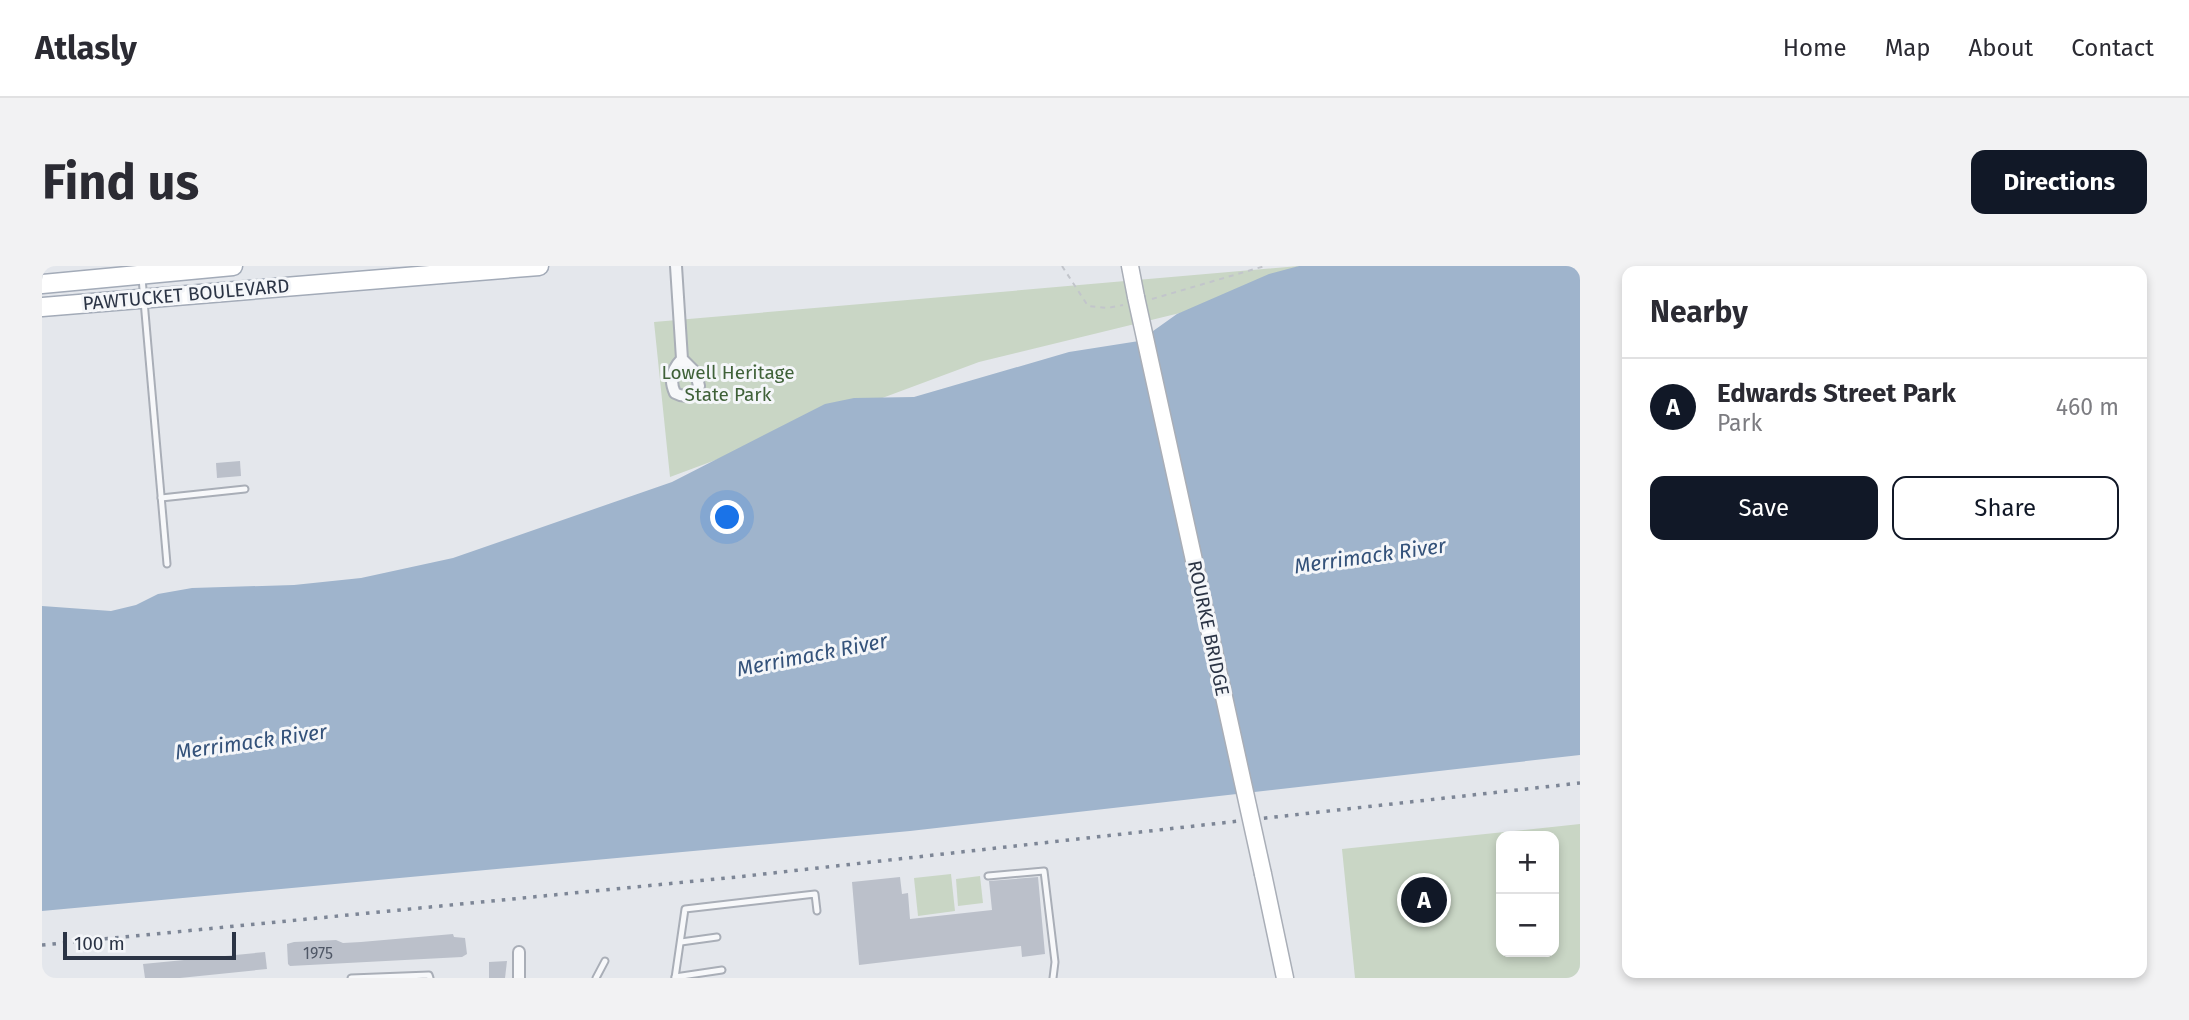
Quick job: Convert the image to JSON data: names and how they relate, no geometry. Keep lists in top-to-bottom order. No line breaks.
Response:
{"streets":{"main road":["PAWTUCKET BOULEVARD","ROURKE BRIDGE"]},"water":["Merrimack River"],"parks":["Lowell Heritage State Park"],"house_numbers":["1975"],"scale_bar":"100 m","page":{"header":"Atlasly","nav":["Home","Map","About","Contact"],"buttons":["Directions",["Save","Share"]],"title":"Find us","heading":"Nearby","list":[{"mark":"A","name":"Edwards Street Park","note":"Park","value":"460 m"}],"map_buttons":["+","−"],"pins":"A","scale":"100 m"}}
